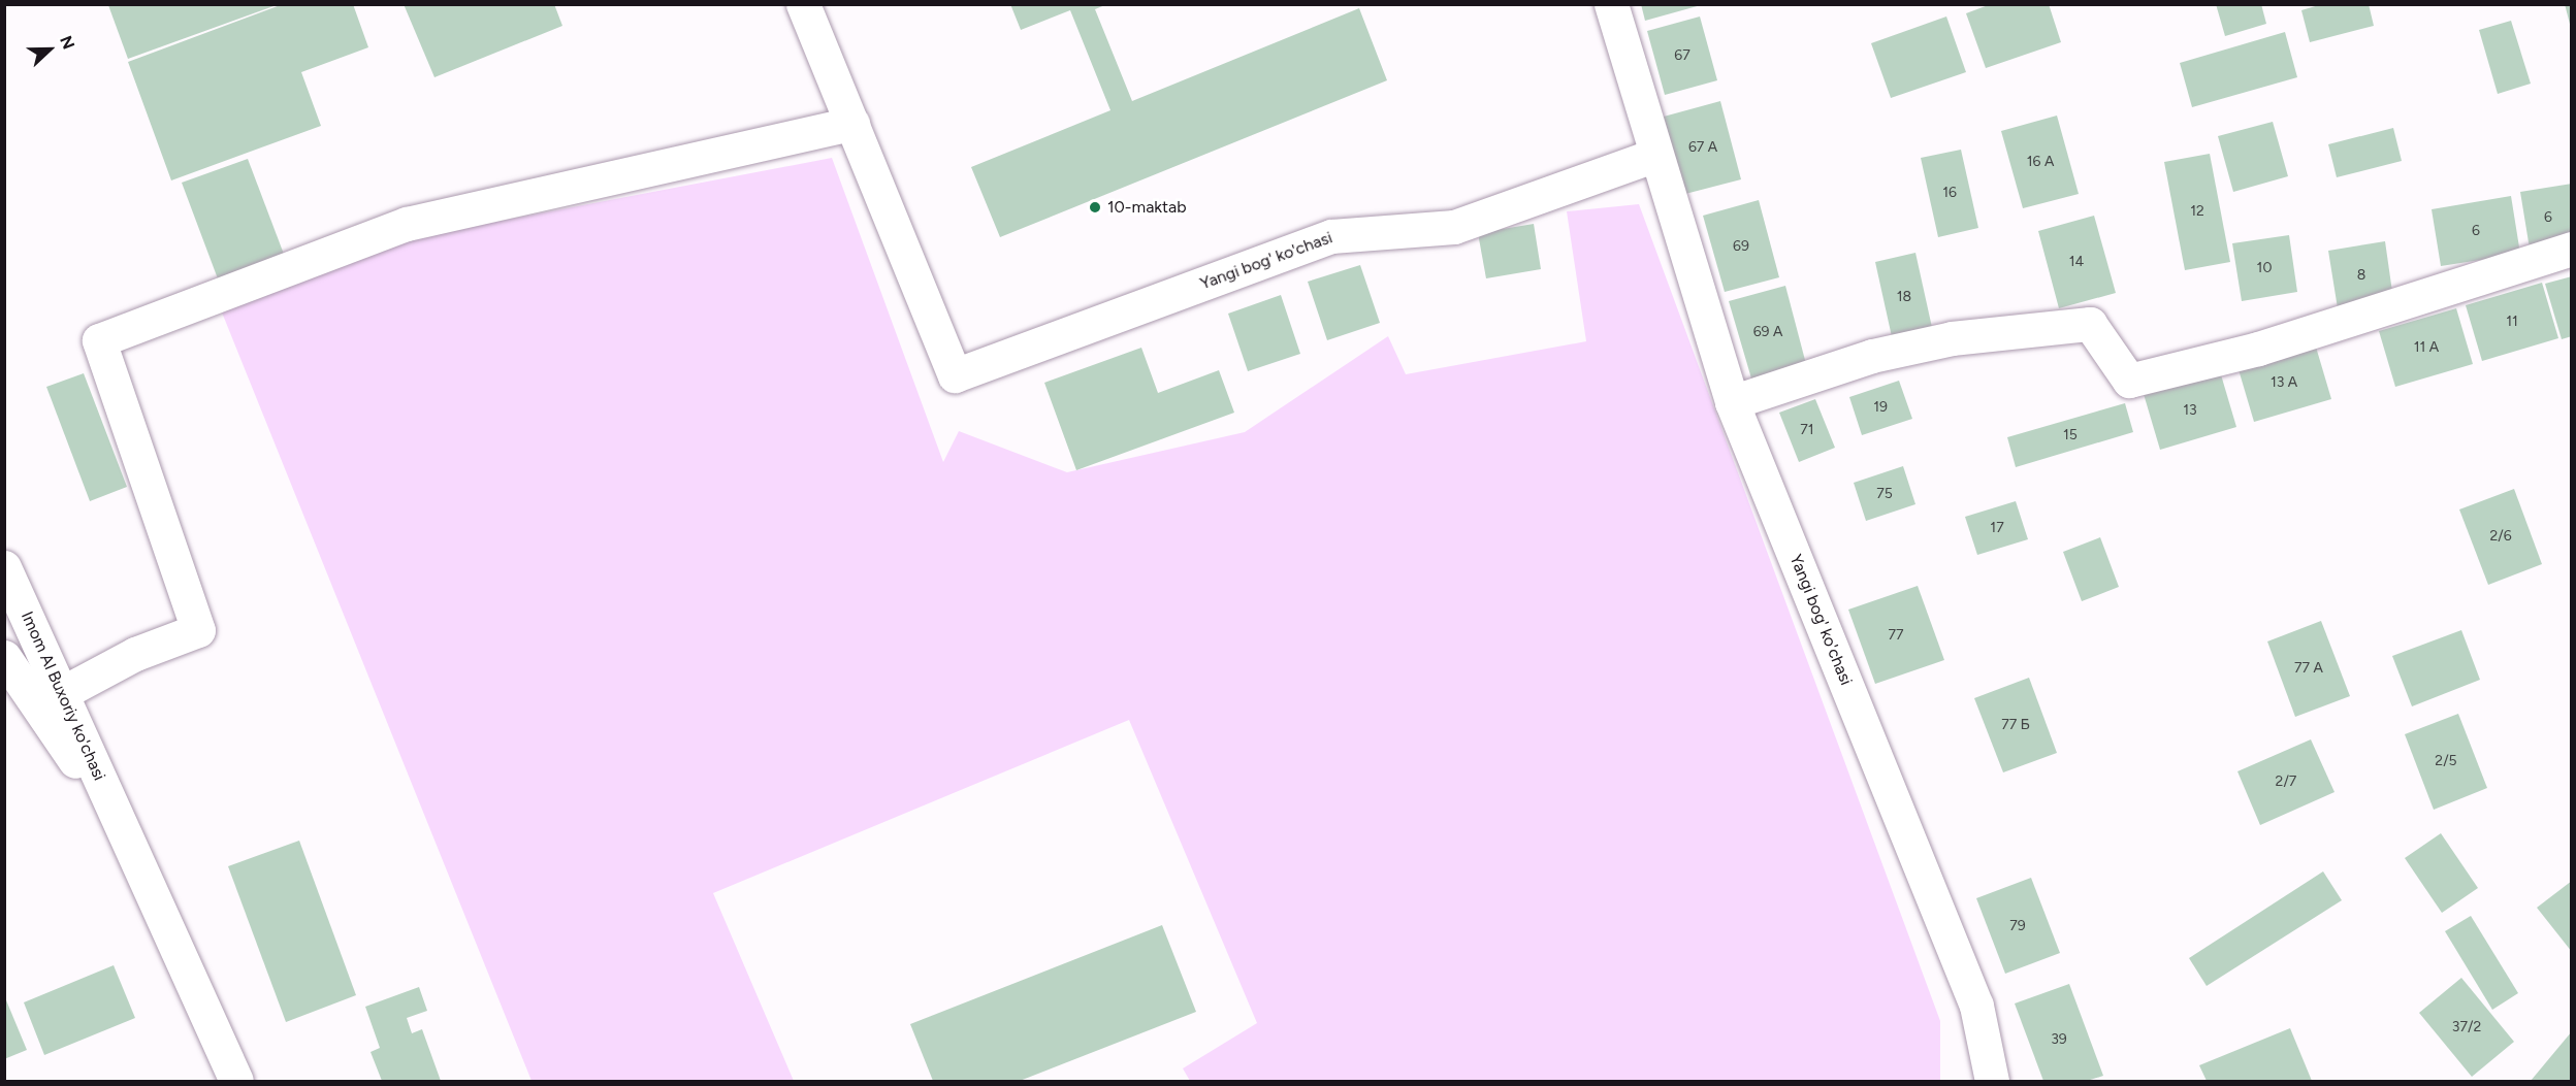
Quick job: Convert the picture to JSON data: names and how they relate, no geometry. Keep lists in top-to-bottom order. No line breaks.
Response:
{"streets":{"street":["Yangi bog' ko'chasi","Imom Al Buxoriy ko'chasi"]},"places":["10-maktab"],"house_numbers":["67","67 А","16 А","16","12","6","6","69","14","10","8","18","11","69 А","11 А","13 А","19","13","71","15","75","17","2/6","77","77 А","77 Б","2/5","2/7","79","37/2","39"],"north":"right"}
